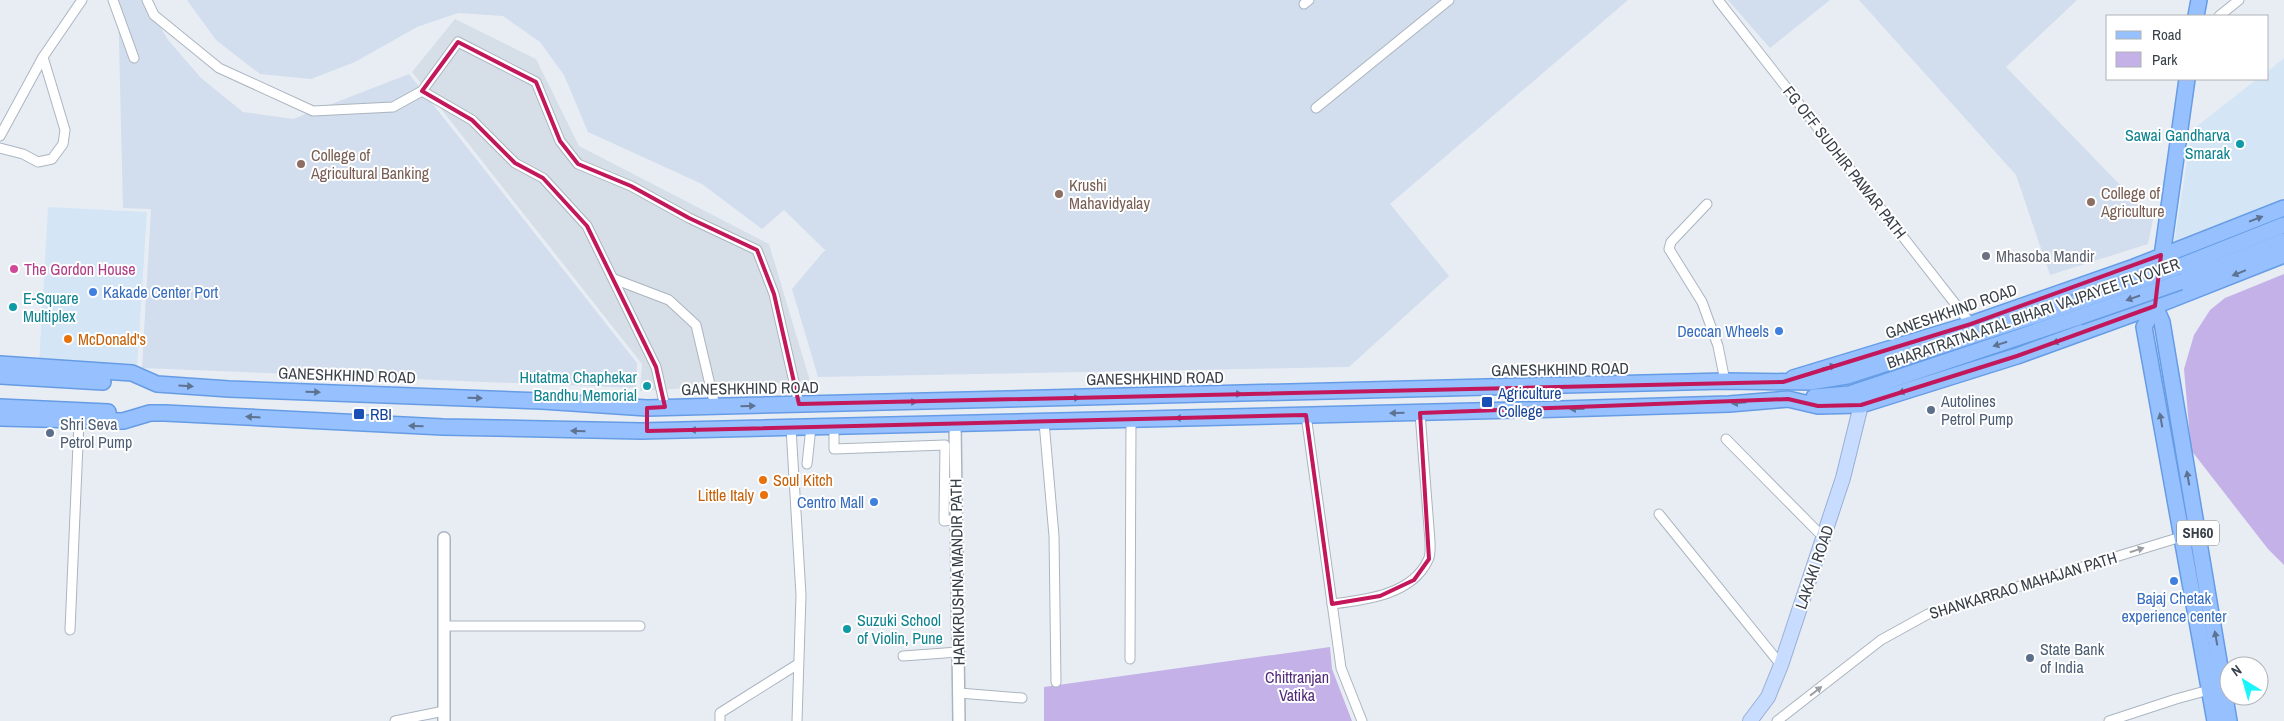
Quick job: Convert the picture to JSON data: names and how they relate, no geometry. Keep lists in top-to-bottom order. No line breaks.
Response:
{"streets":{"main road":["GANESHKHIND ROAD","BHARATRATNA ATAL BIHARI VAJPAYEE FLYOVER","SH60","LAKAKI ROAD"],"street":["FG OFF SUDHIR PAWAR PATH","HARIKRUSHNA MANDIR PATH","SHANKARRAO MAHAJAN PATH"]},"crossings":[["FG OFF SUDHIR PAWAR PATH","GANESHKHIND ROAD"],["GANESHKHIND ROAD","BHARATRATNA ATAL BIHARI VAJPAYEE FLYOVER"],["SH60","SHANKARRAO MAHAJAN PATH"]],"one_way":["SHANKARRAO MAHAJAN PATH"],"parks":["Chittranjan Vatika"],"places":{"other":["Sawai Gandharva Smarak","College of Agricultural Banking","Krushi Mahavidyalay","College of Agriculture","Mhasoba Mandir","The Gordon House","Kakade Center Port","E-Square Multiplex","Deccan Wheels","McDonald's","Hutatma Chaphekar Bandhu Memorial","Autolines Petrol Pump","Shri Seva Petrol Pump","Soul Kitch","Little Italy","Centro Mall","Bajaj Chetak experience center","Suzuki School of Violin, Pune","State Bank of India"],"transit":["Agriculture College","RBI"]},"legend":["Road","Park"],"north":"top left"}
